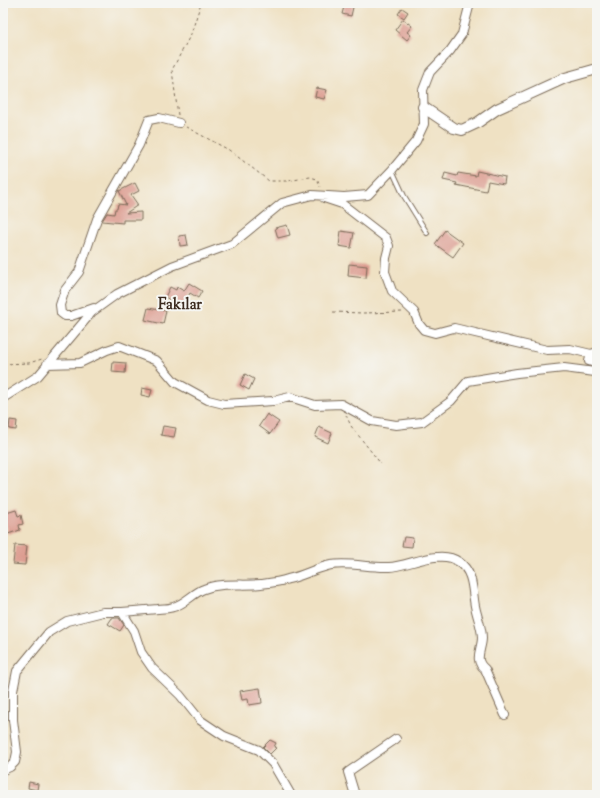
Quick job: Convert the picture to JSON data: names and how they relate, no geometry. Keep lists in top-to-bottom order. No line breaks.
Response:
{"districts":["Fakılar"]}
